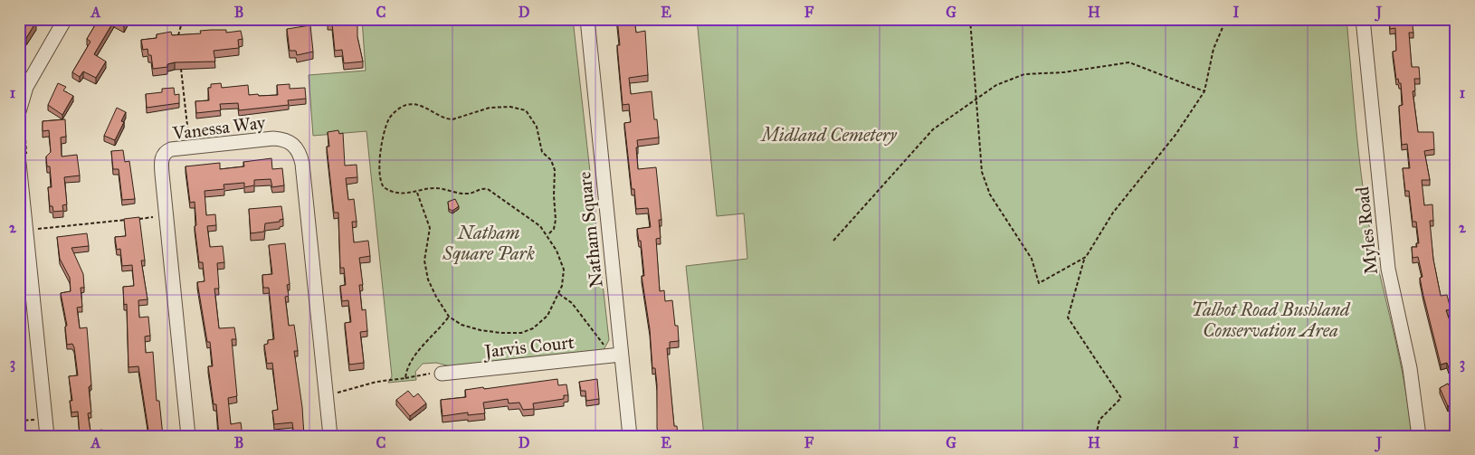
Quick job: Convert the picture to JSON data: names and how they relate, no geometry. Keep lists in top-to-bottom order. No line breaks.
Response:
{"streets":{"street":["Vanessa Way","Natham Square","Myles Road","Jarvis Court"]},"crossings":[["Natham Square","Jarvis Court"]],"parks":["Midland Cemetery","Natham Square Park","Talbot Road Bushland Conservation Area"],"grid":{"columns":["A","B","C","D","E","F","G","H","I","J"],"rows":["1","2","3"]}}
